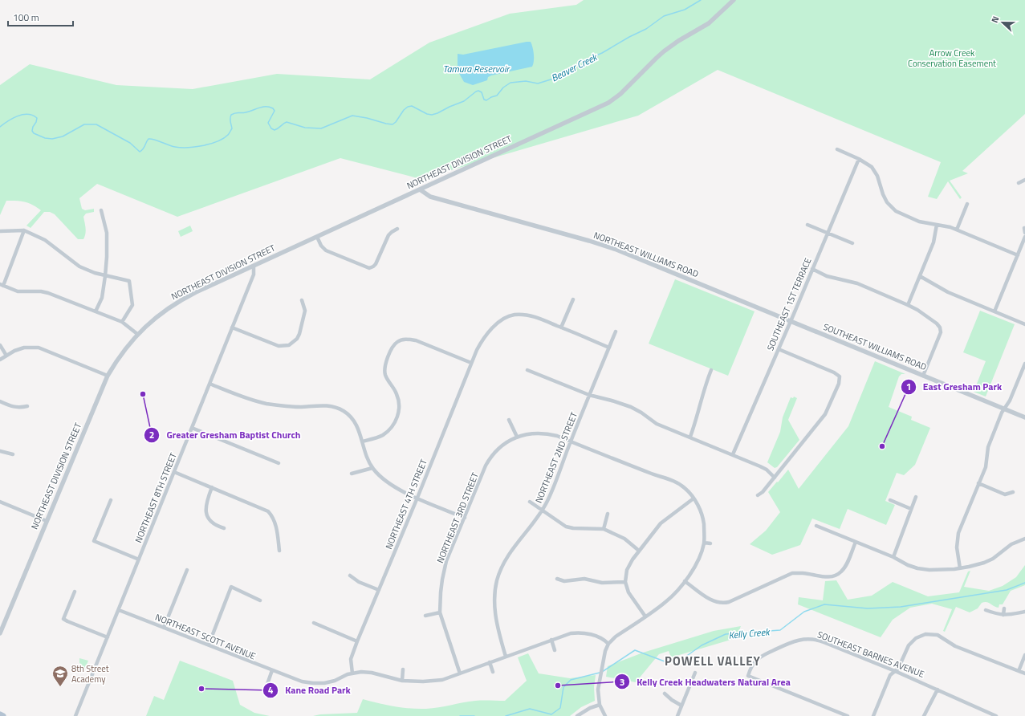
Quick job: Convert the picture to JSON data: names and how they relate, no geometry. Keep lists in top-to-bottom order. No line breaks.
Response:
{"streets":{"street":["NORTHEAST DIVISION STREET","NORTHEAST WILLIAMS ROAD","SOUTHEAST 1ST TERRACE","SOUTHEAST WILLIAMS ROAD","NORTHEAST 2ND STREET","NORTHEAST 8TH STREET","NORTHEAST 4TH STREET","NORTHEAST 3RD STREET","NORTHEAST SCOTT AVENUE","SOUTHEAST BARNES AVENUE"]},"crossings":[["NORTHEAST DIVISION STREET","NORTHEAST WILLIAMS ROAD"],["NORTHEAST DIVISION STREET","NORTHEAST 8TH STREET"],["NORTHEAST WILLIAMS ROAD","SOUTHEAST 1ST TERRACE"],["NORTHEAST WILLIAMS ROAD","SOUTHEAST WILLIAMS ROAD"],["SOUTHEAST 1ST TERRACE","SOUTHEAST WILLIAMS ROAD"],["NORTHEAST 2ND STREET","NORTHEAST 4TH STREET"],["NORTHEAST 2ND STREET","NORTHEAST 3RD STREET"],["NORTHEAST 2ND STREET","NORTHEAST SCOTT AVENUE"],["NORTHEAST 8TH STREET","NORTHEAST SCOTT AVENUE"],["NORTHEAST 4TH STREET","NORTHEAST SCOTT AVENUE"],["NORTHEAST 3RD STREET","NORTHEAST SCOTT AVENUE"]],"districts":["POWELL VALLEY"],"water":["Beaver Creek","Tamura Reservoir","Kelly Creek"],"parks":["Arrow Creek Conservation Easement"],"places":{"other":["Greater Gresham Baptist Church","East Gresham Park","Kelly Creek Headwaters Natural Area","Kane Road Park"],"school or university":["8th Street Academy"]},"scale_bar":"100 m","north":"left"}
